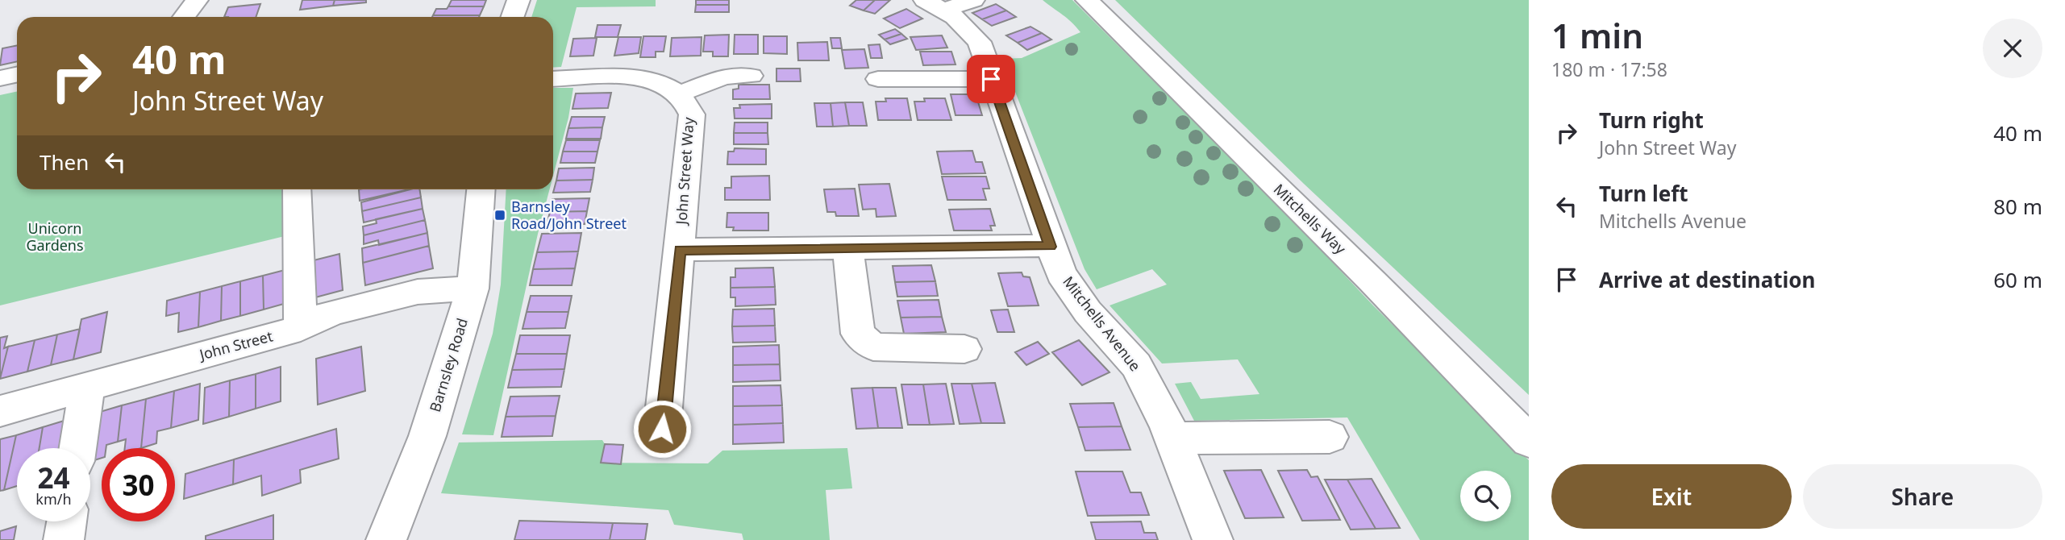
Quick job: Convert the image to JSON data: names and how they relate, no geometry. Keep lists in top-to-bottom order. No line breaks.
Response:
{"streets":{"street":["John Street Way","Mitchells Way","Mitchells Avenue","John Street","Barnsley Road"]},"crossings":[["John Street","Barnsley Road"]],"parks":["Unicorn Gardens"],"places":{"transit":["Barnsley Road/John Street"]},"page":{"heading":["1 min","180 m · 17:58"],"turn":["40 m","John Street Way"],"list":[{"name":"Turn right","note":"John Street Way","value":"40 m"},{"name":"Turn left","note":"Mitchells Avenue","value":"80 m"},{"name":"Arrive at destination","value":"60 m"}],"then":"Then","speed":"24 km/h","limit":"30","buttons":["Exit","Share"]}}
